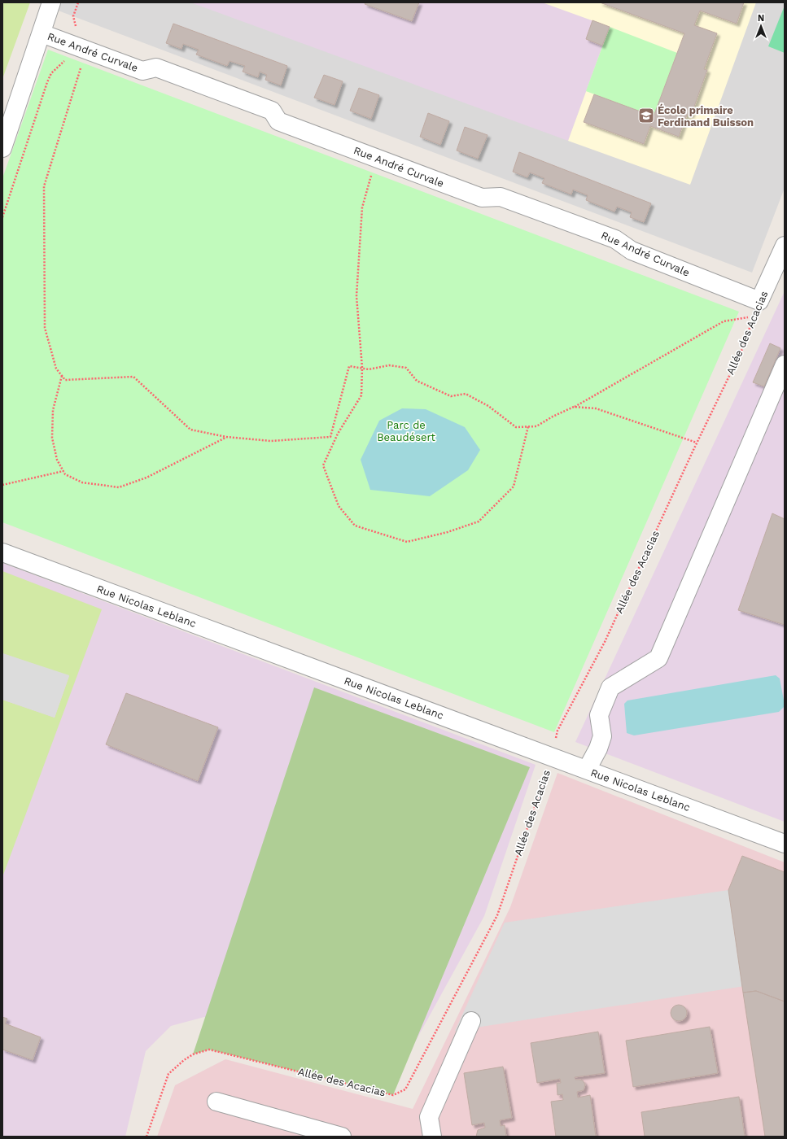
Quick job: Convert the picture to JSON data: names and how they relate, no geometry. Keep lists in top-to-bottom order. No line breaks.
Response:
{"streets":{"street":["Rue André Curvale","Allée des Acacias","Rue Nicolas Leblanc"]},"crossings":[["Rue André Curvale","Allée des Acacias"],["Allée des Acacias","Rue Nicolas Leblanc"]],"parks":["Parc de Beaudésert"],"places":{"school or university":["École primaire Ferdinand Buisson"]},"north":"top"}
